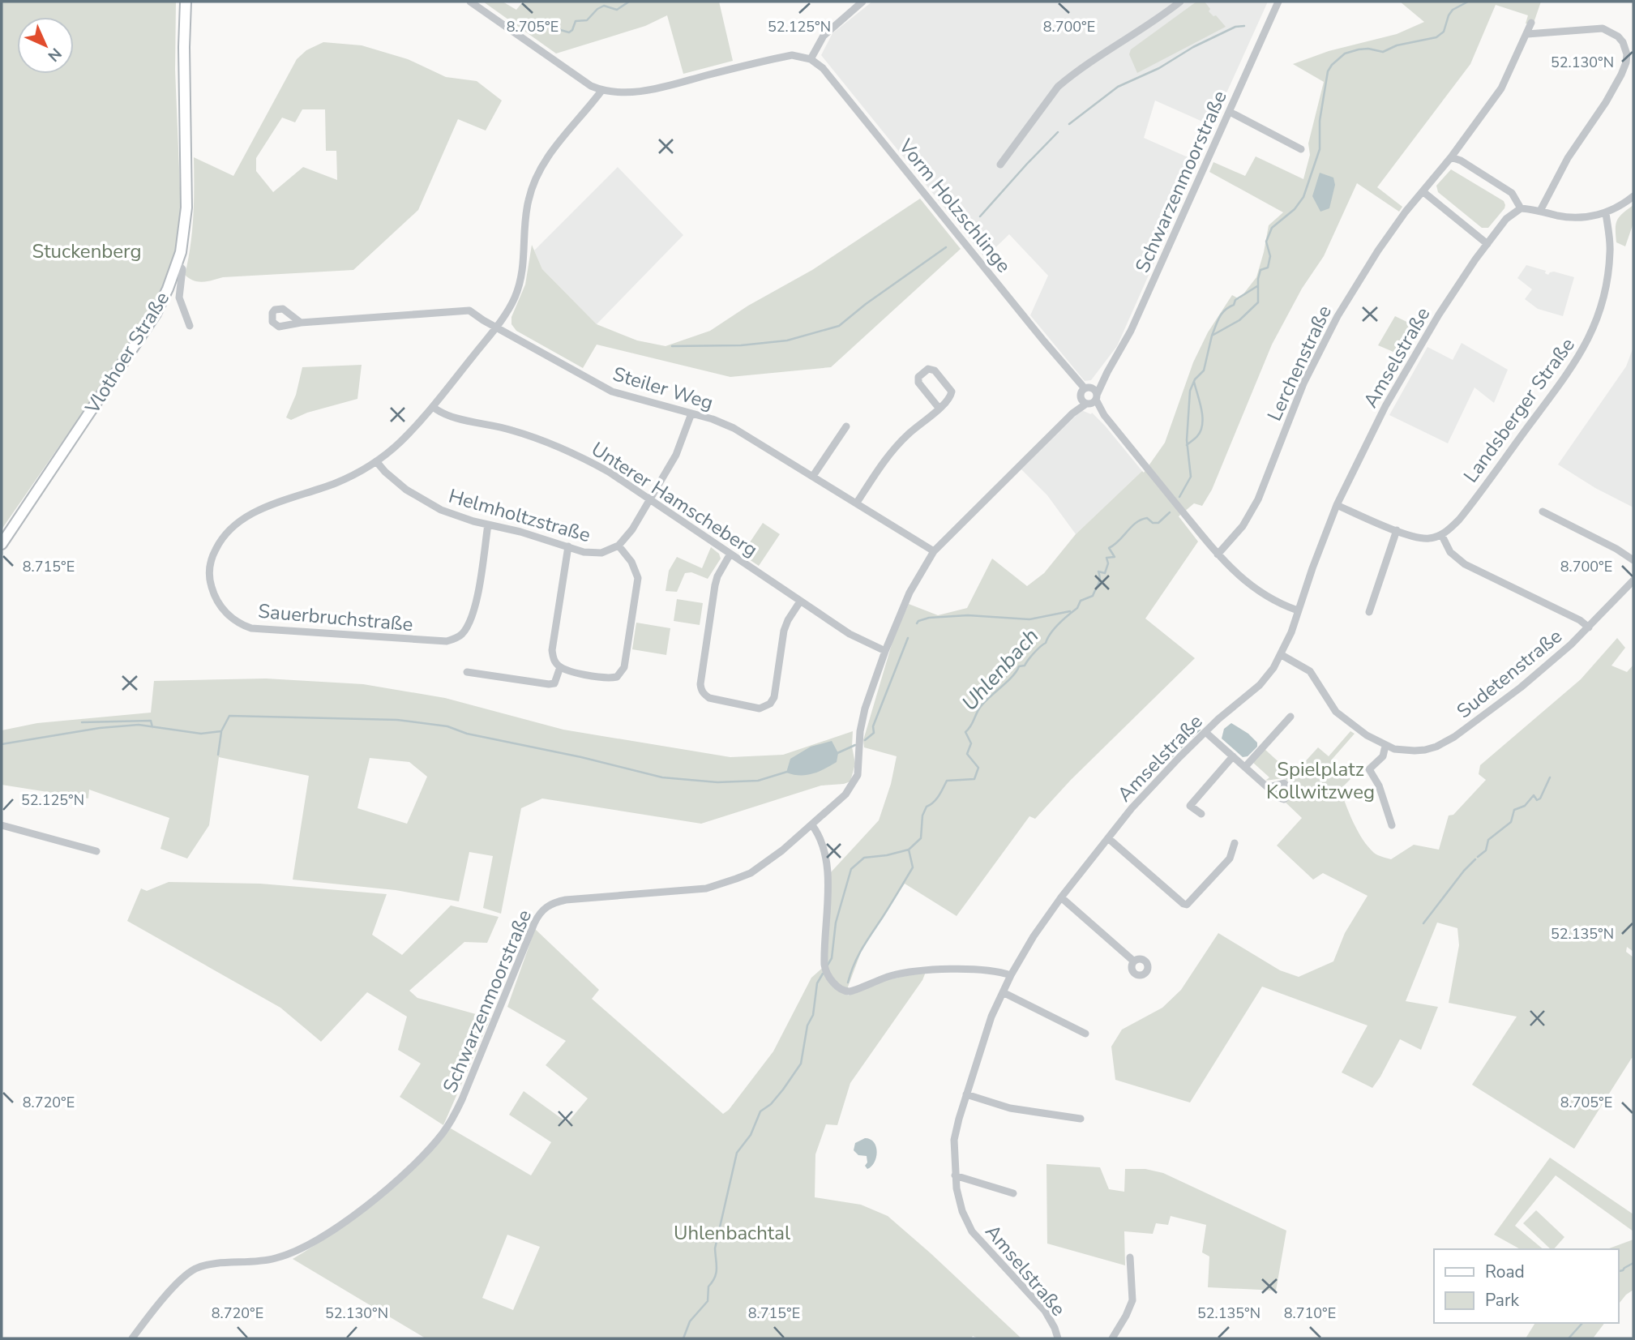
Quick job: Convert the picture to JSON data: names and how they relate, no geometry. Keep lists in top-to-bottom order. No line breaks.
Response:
{"streets":{"main road":["Vlothoer Straße"],"street":["Schwarzenmoorstraße","Vorm Holzschlinge","Amselstraße","Lerchenstraße","Steiler Weg","Landsberger Straße","Unterer Hamscheberg","Helmholtzstraße","Sauerbruchstraße","Sudetenstraße"]},"crossings":[["Schwarzenmoorstraße","Vorm Holzschlinge"],["Schwarzenmoorstraße","Steiler Weg"],["Schwarzenmoorstraße","Unterer Hamscheberg"],["Vorm Holzschlinge","Amselstraße"],["Vorm Holzschlinge","Lerchenstraße"],["Amselstraße","Sudetenstraße"],["Steiler Weg","Sauerbruchstraße"],["Unterer Hamscheberg","Sauerbruchstraße"],["Helmholtzstraße","Sauerbruchstraße"]],"water":["Uhlenbach"],"parks":["Stuckenberg","Spielplatz Kollwitzweg","Uhlenbachtal"],"legend":["Road","Park"],"north":"bottom right","coordinates":["8.705°E","52.125°N","8.700°E","52.130°N","8.715°E","52.135°N","8.720°E","8.710°E"]}
